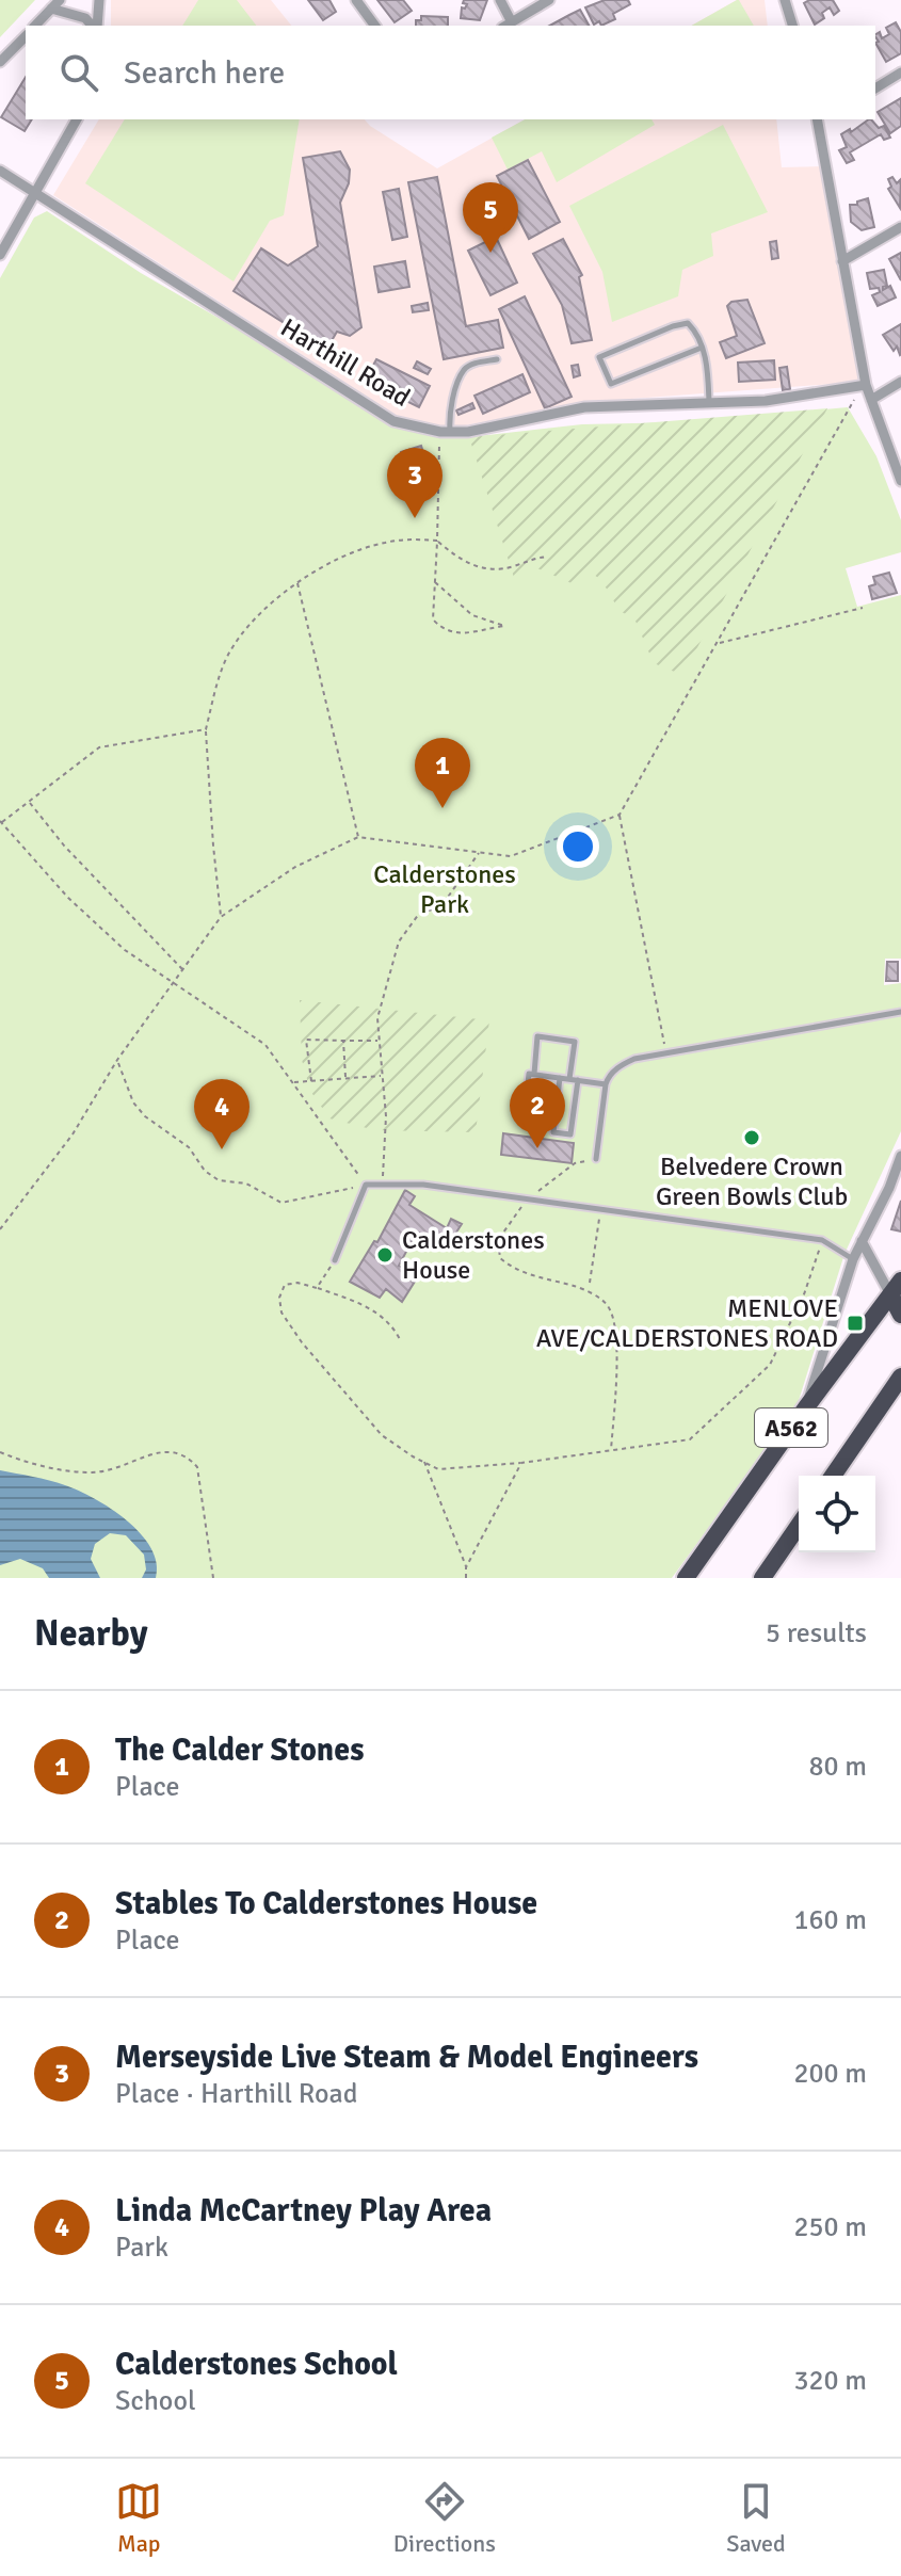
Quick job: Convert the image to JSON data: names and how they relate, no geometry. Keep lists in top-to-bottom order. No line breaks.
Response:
{"streets":{"highway":["A562"],"street":["Harthill Road"]},"parks":["Calderstones Park"],"places":{"other":["Belvedere Crown Green Bowls Club","Calderstones House"],"transit":["MENLOVE AVE/CALDERSTONES ROAD"]},"page":{"search":"Search here","pins":["5","3","1","2","4"],"heading":["Nearby","5 results"],"list":[{"mark":"1","name":"The Calder Stones","note":"Place","value":"80 m"},{"mark":"2","name":"Stables To Calderstones House","note":"Place","value":"160 m"},{"mark":"3","name":"Merseyside Live Steam & Model Engineers","note":"Place · Harthill Road","value":"200 m"},{"mark":"4","name":"Linda McCartney Play Area","note":"Park","value":"250 m"},{"mark":"5","name":"Calderstones School","note":"School","value":"320 m"}],"nav":["Map","Directions","Saved"]}}
